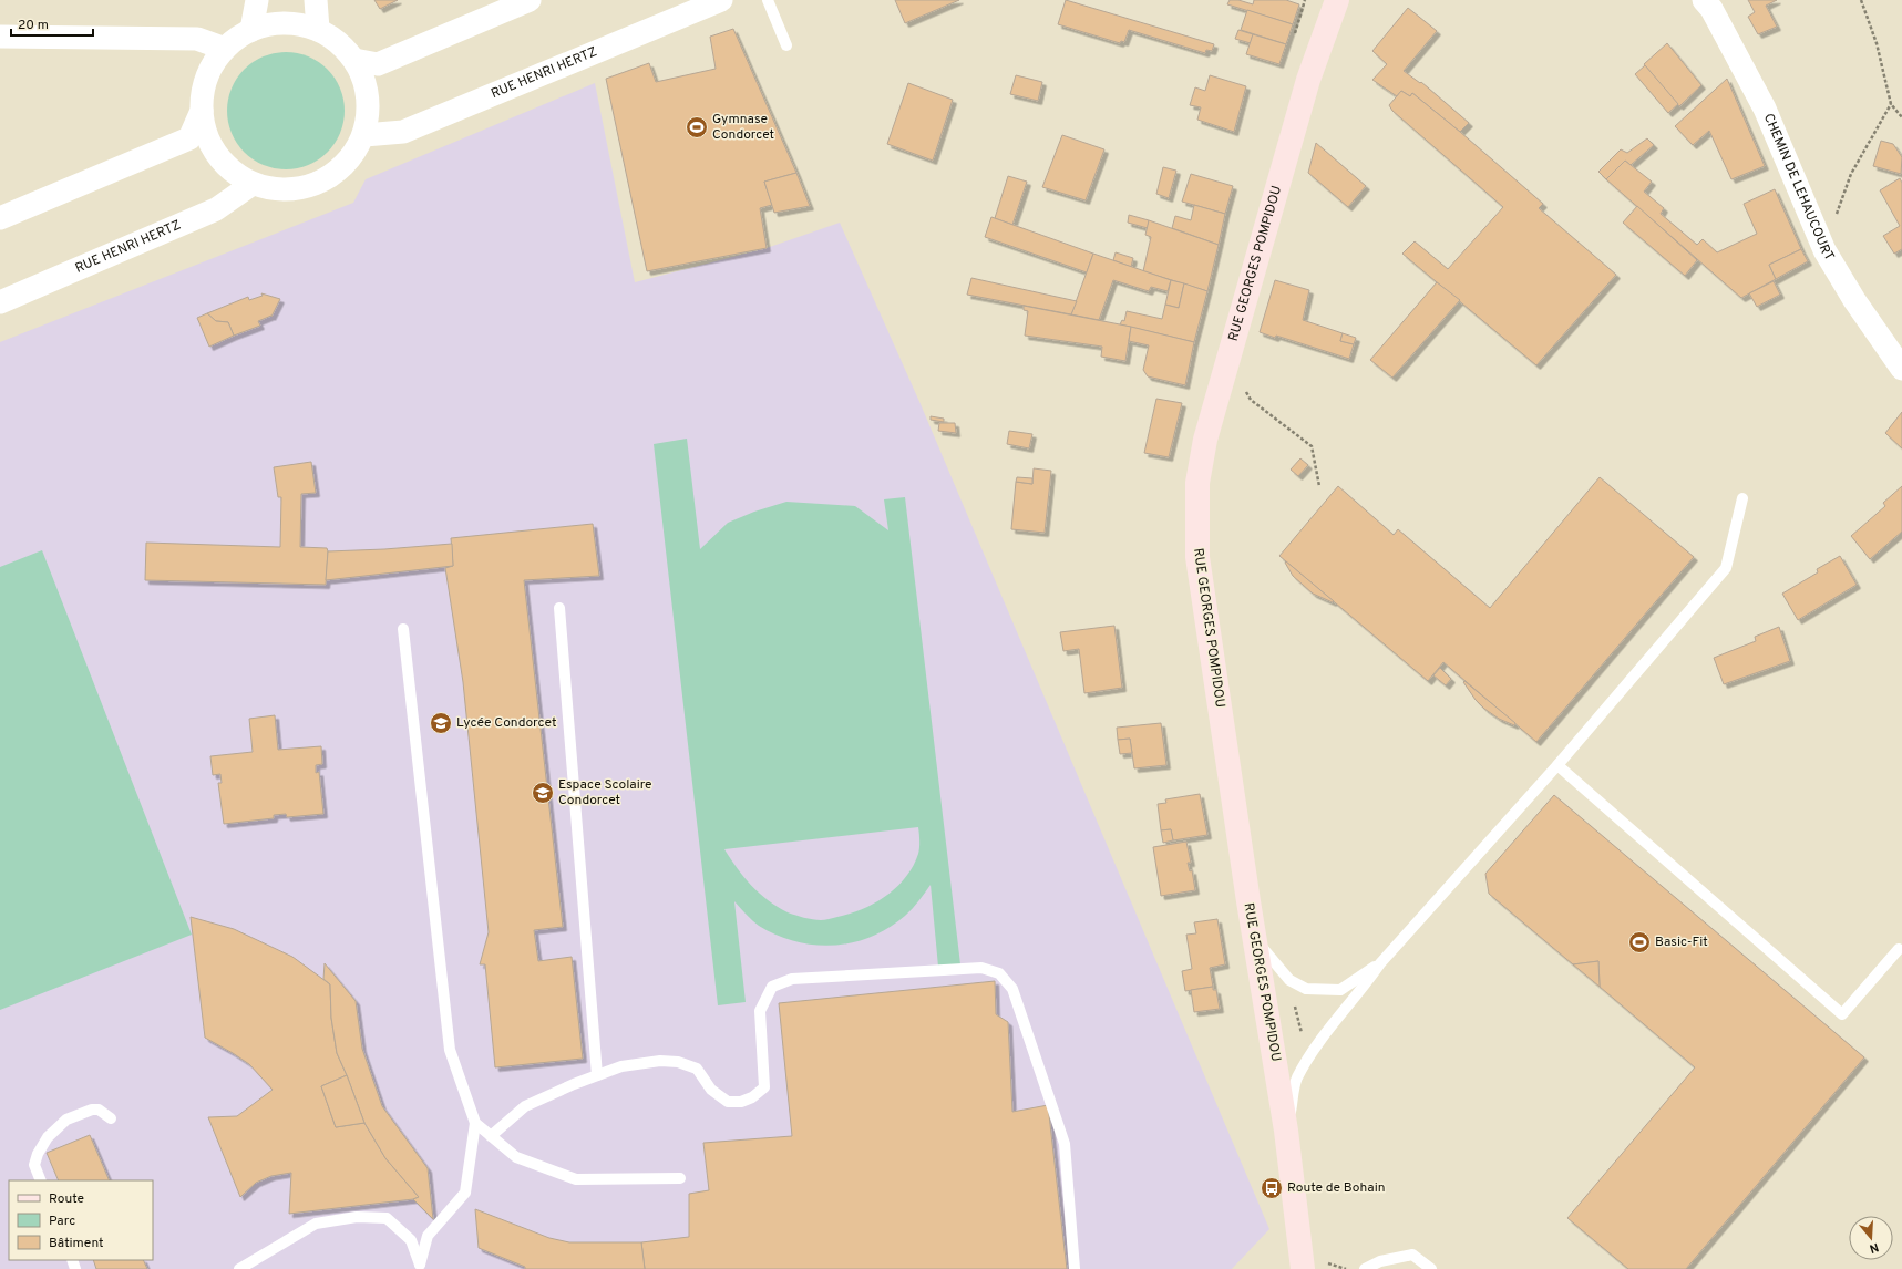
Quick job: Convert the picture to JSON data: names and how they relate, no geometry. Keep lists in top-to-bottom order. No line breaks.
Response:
{"streets":{"main road":["RUE GEORGES POMPIDOU"],"street":["RUE HENRI HERTZ","CHEMIN DE LEHAUCOURT"]},"places":{"sports":["Gymnase Condorcet","Basic-Fit"],"school or university":["Lycée Condorcet","Espace Scolaire Condorcet"],"bus stop":["Route de Bohain"]},"legend":["Route","Parc","Bâtiment"],"scale_bar":"20 m","north":"bottom"}
